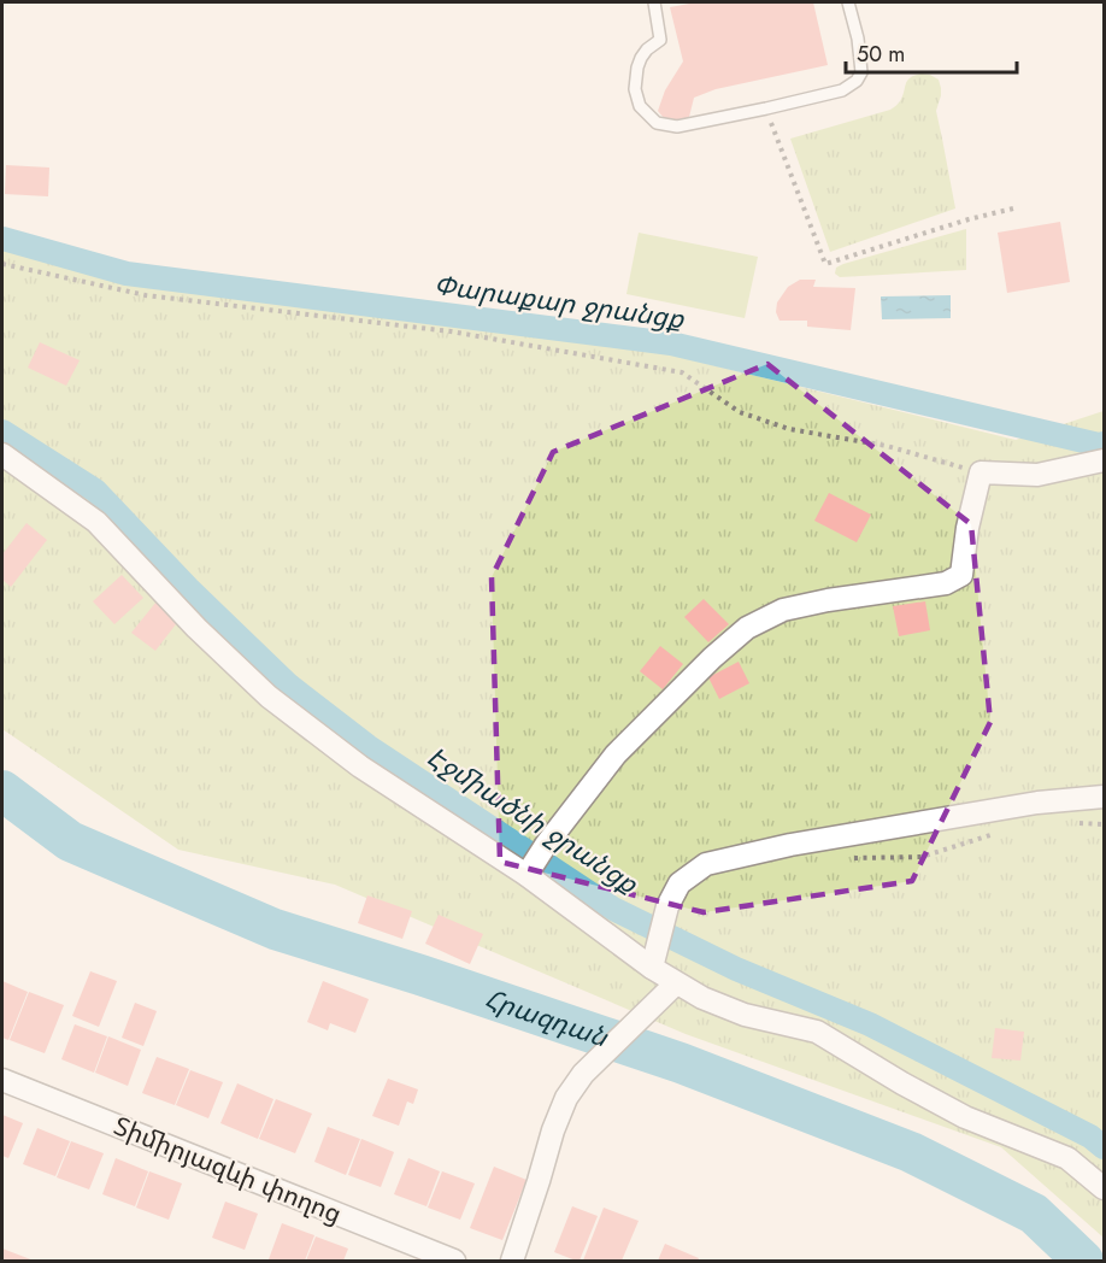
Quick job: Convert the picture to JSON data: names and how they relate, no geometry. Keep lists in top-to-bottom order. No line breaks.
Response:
{"streets":{"street":["Տիմիրյազևի փողոց"]},"water":["Փարաքար ջրանցք","Էջմիածնի ջրանցք","Հրազդան"],"scale_bar":"50 m"}
